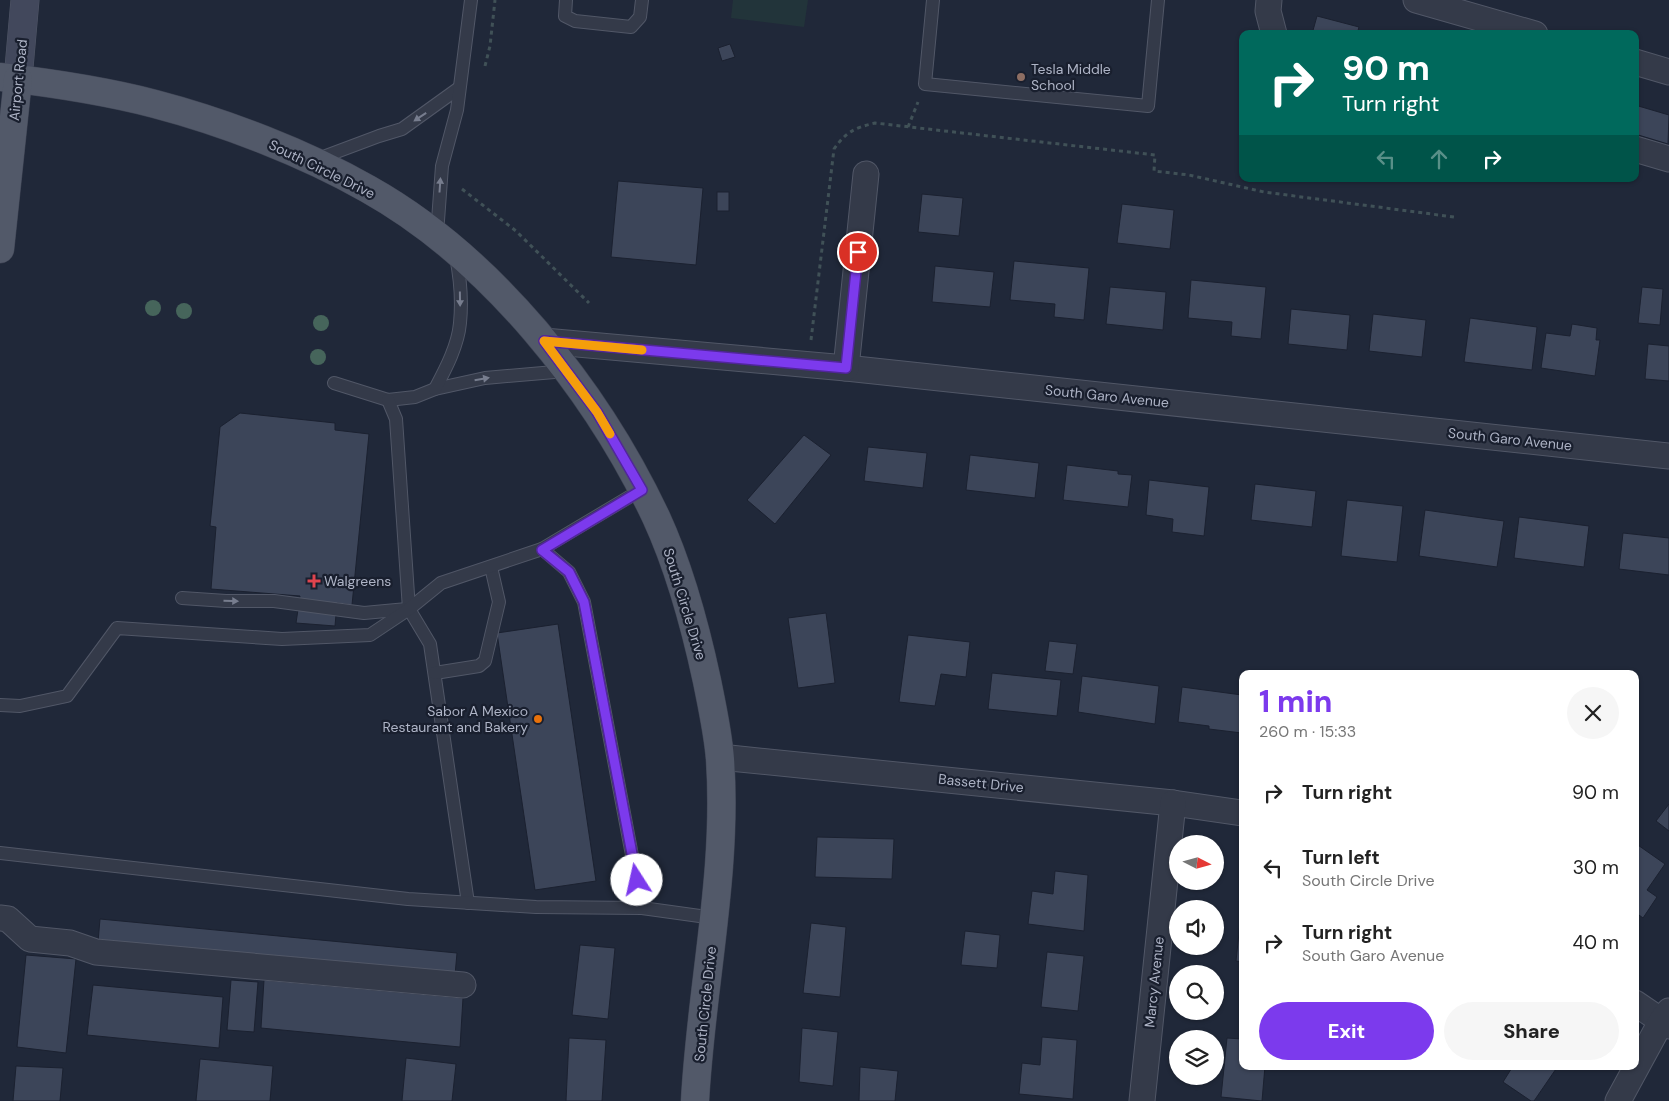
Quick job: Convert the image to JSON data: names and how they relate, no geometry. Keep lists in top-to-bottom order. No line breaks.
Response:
{"streets":{"main road":["Airport Road","South Circle Drive"],"street":["South Garo Avenue","Bassett Drive","Marcy Avenue"]},"crossings":[["Airport Road","South Circle Drive"],["South Circle Drive","South Garo Avenue"],["South Circle Drive","Bassett Drive"],["Bassett Drive","Marcy Avenue"]],"places":{"other":["Tesla Middle School","Sabor A Mexico Restaurant and Bakery"],"health":["Walgreens"]},"north":"right","page":{"turn":["90 m","Turn right"],"heading":["1 min","260 m · 15:33"],"list":[{"name":"Turn right","value":"90 m"},{"name":"Turn left","note":"South Circle Drive","value":"30 m"},{"name":"Turn right","note":"South Garo Avenue","value":"40 m"}],"buttons":["Exit","Share"]}}
